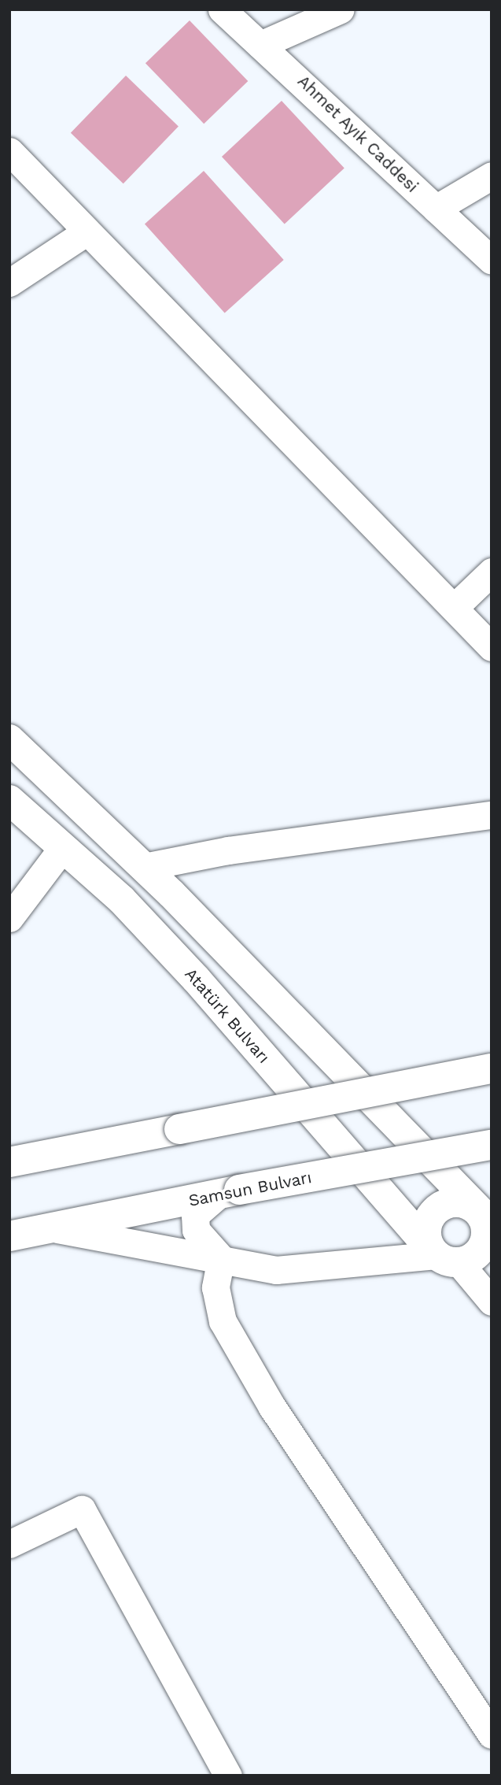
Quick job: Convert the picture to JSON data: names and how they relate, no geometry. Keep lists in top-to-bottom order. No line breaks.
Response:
{"streets":{"main road":["Atatürk Bulvarı","Samsun Bulvarı"],"street":["Ahmet Ayık Caddesi"]}}
